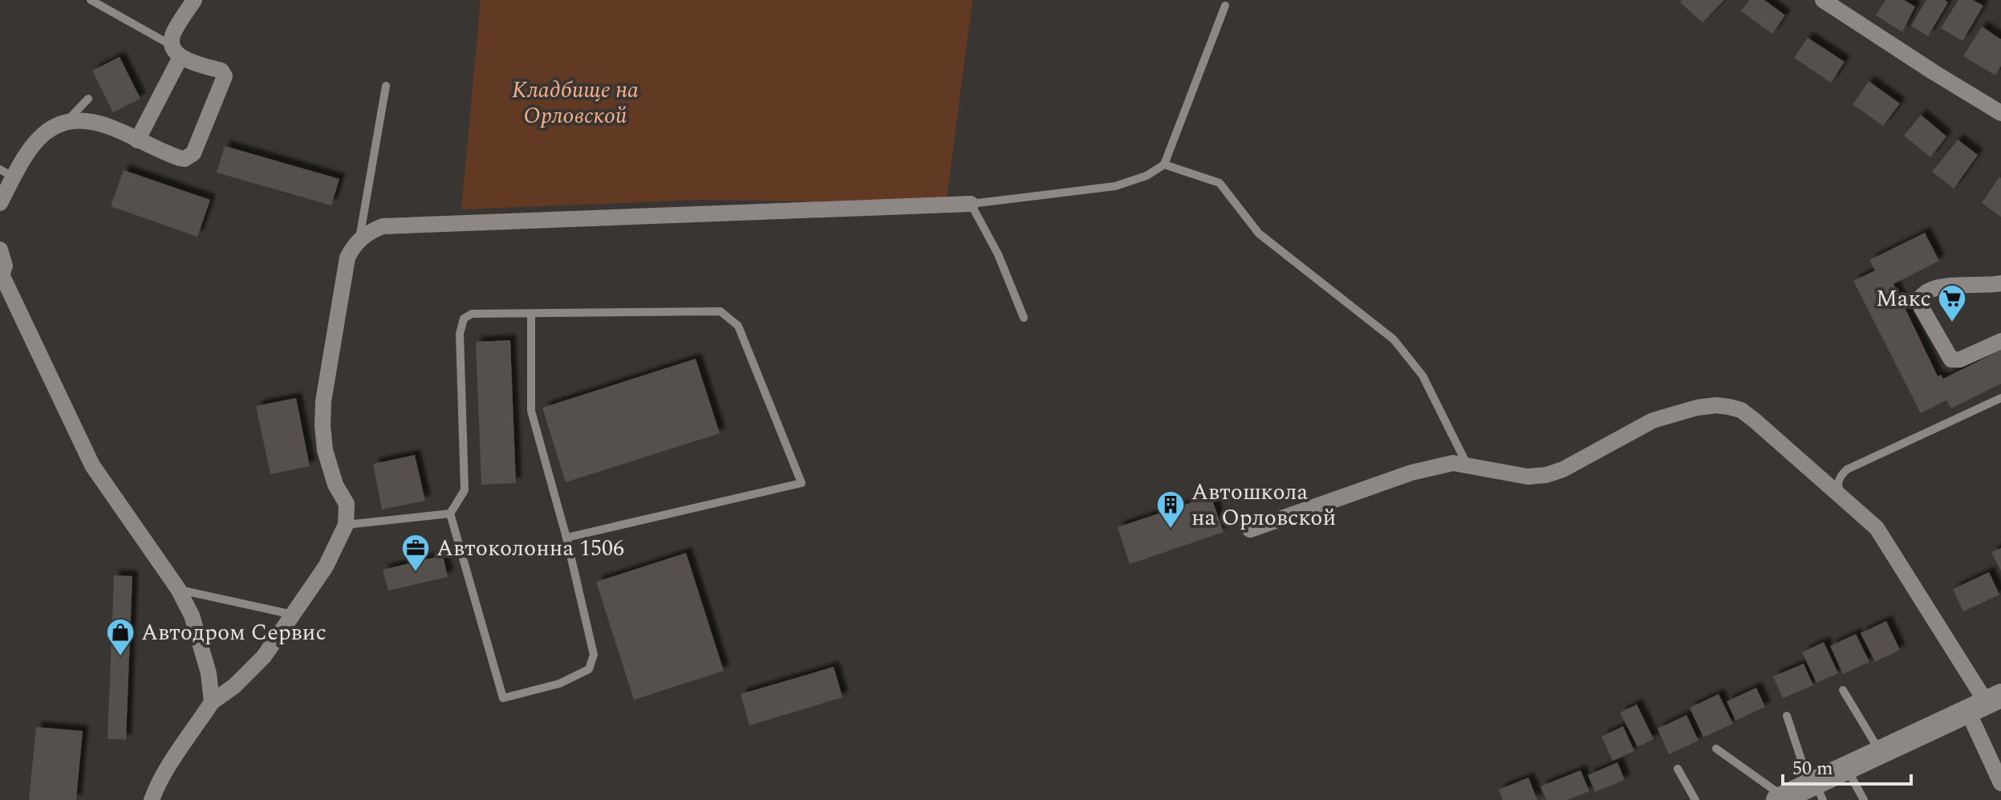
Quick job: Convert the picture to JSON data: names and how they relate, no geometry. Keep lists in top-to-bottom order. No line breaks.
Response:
{"parks":["Кладбище на Орловской"],"places":{"supermarket":["Макс"],"building":["Автошкола на Орловской"],"office":["Автоколонна 1506"],"shop":["Автодром Сервис"]},"scale_bar":"50 m"}
